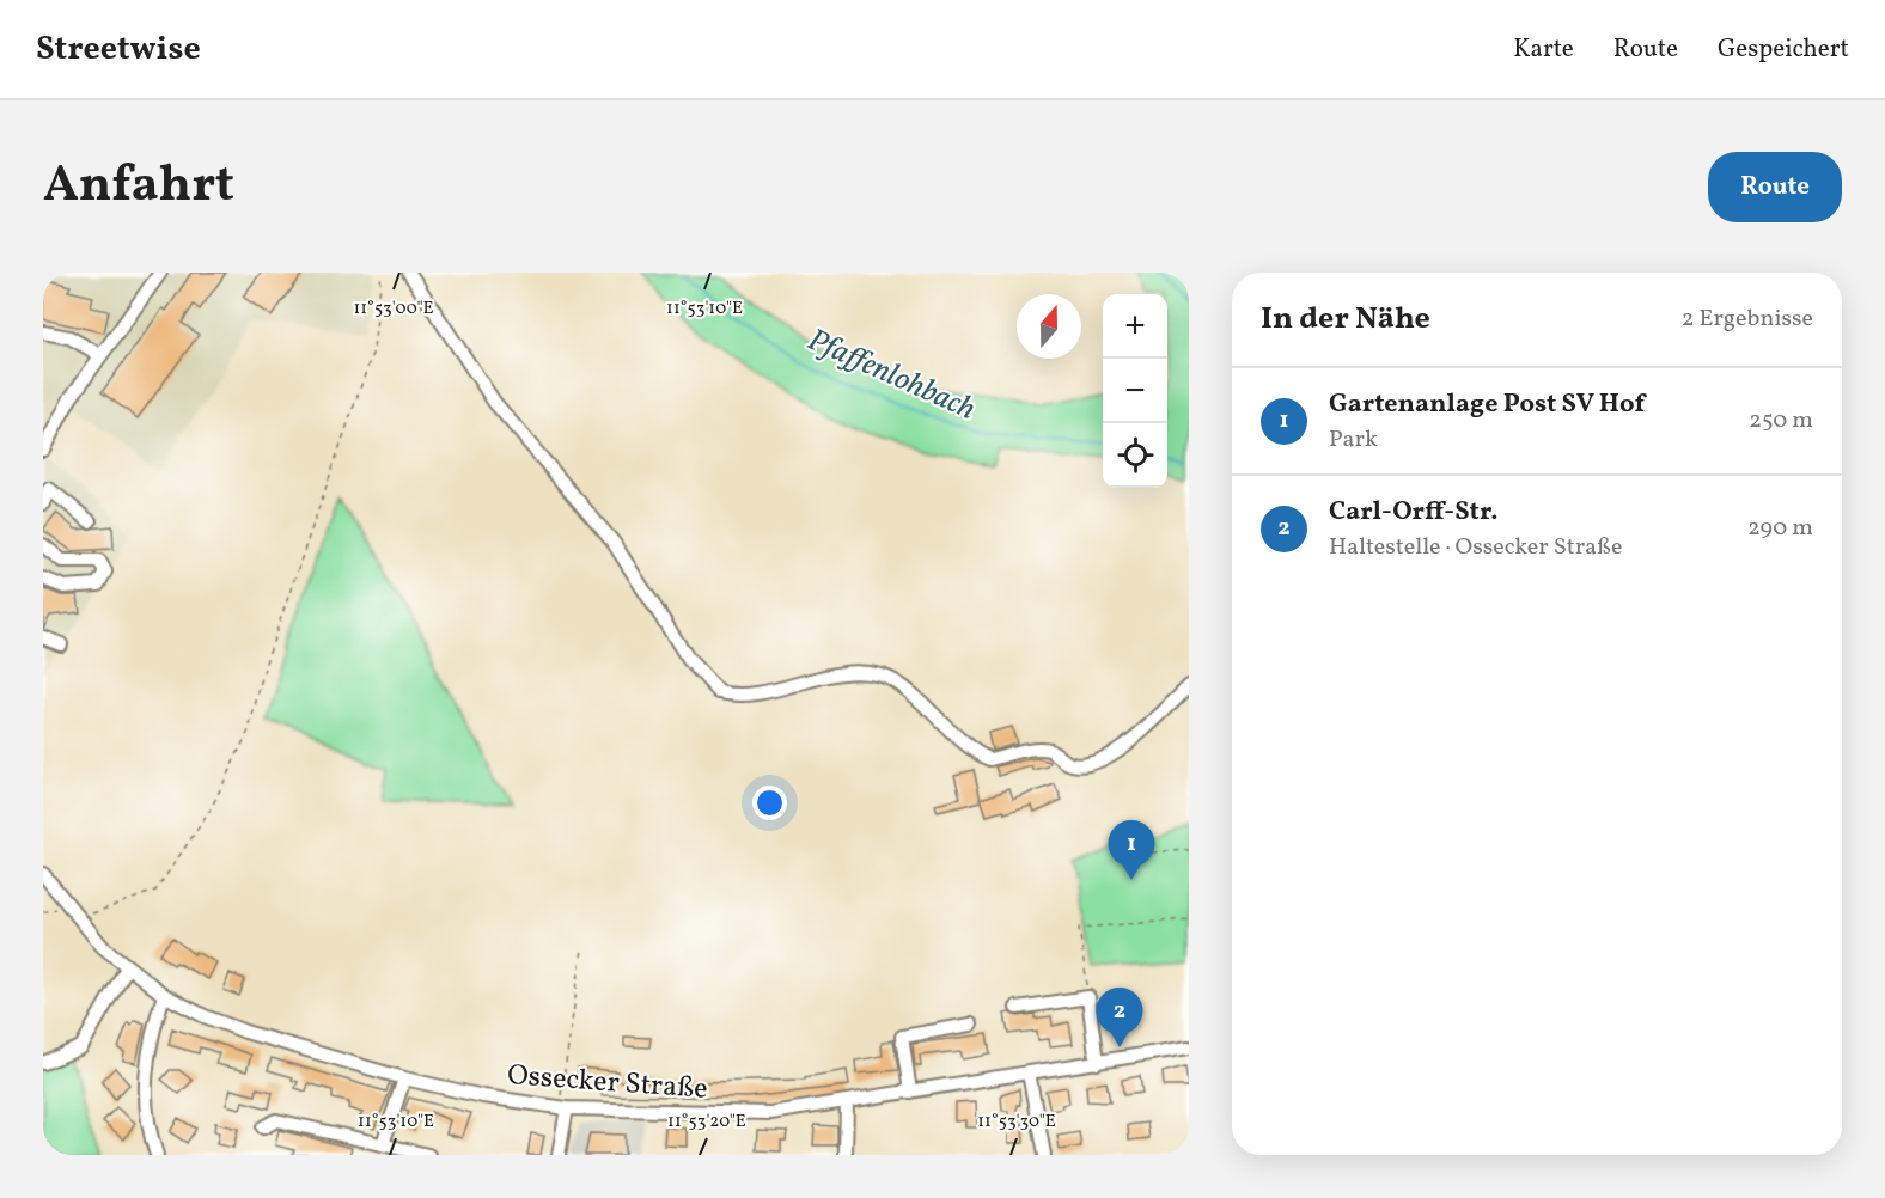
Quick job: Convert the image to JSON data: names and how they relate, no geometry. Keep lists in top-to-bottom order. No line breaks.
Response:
{"streets":{"street":["Ossecker Straße"]},"water":["Pfaffenlohbach"],"north":"top","page":{"header":"Streetwise","nav":["Karte","Route","Gespeichert"],"title":"Anfahrt","buttons":"Route","heading":["In der Nähe","2 Ergebnisse"],"map_buttons":["+","−"],"list":[{"mark":"1","name":"Gartenanlage Post SV Hof","note":"Park","value":"250 m"},{"mark":"2","name":"Carl-Orff-Str.","note":"Haltestelle · Ossecker Straße","value":"290 m"}],"pins":["1","2"]},"coordinates":["11°53'00\"E","11°53'10\"E","11°53'20\"E","11°53'30\"E"]}
